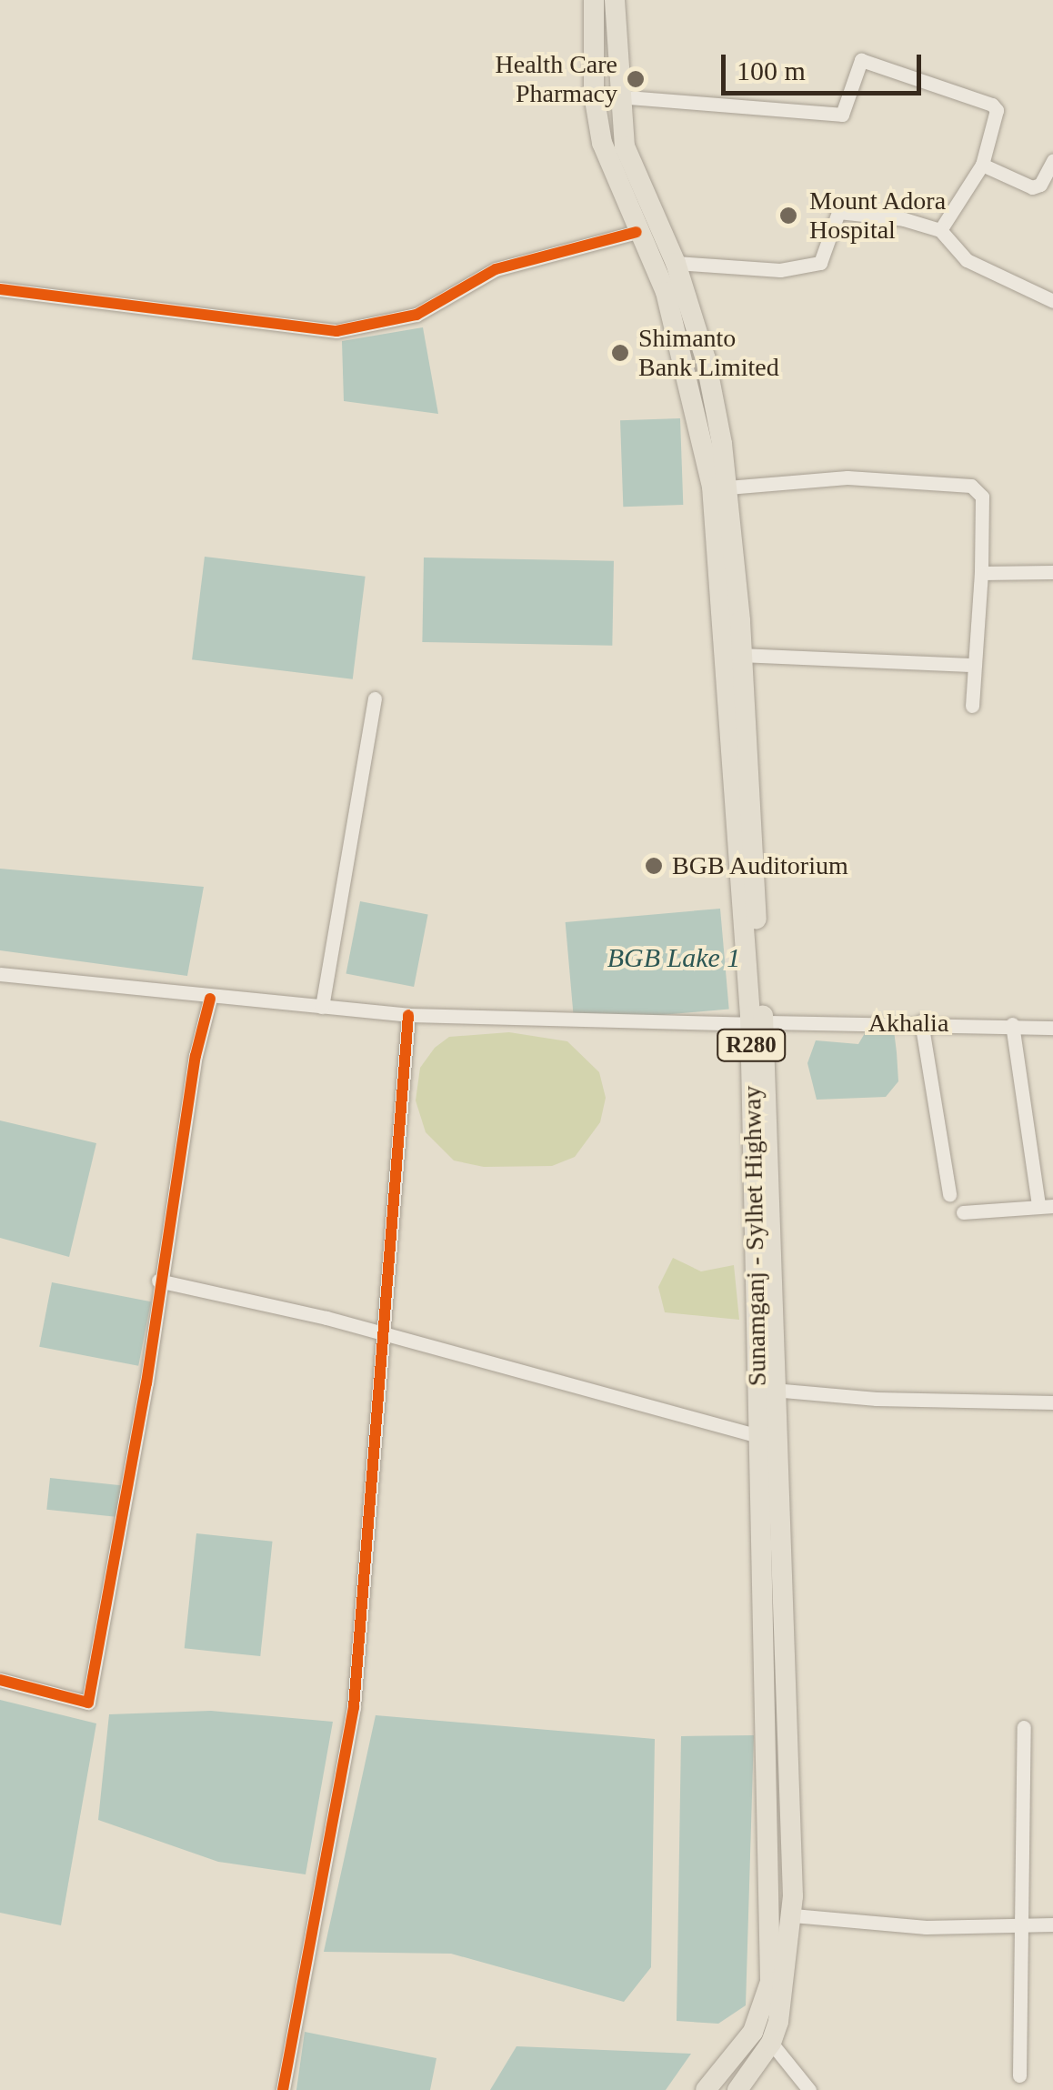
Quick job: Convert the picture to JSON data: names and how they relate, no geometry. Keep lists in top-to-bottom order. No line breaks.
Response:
{"streets":{"main road":["R280","Sunamganj - Sylhet Highway"],"street":["Akhalia"]},"crossings":[["Akhalia","Sunamganj - Sylhet Highway"]],"water":["BGB Lake 1"],"places":["Health Care Pharmacy","Mount Adora Hospital","Shimanto Bank Limited","BGB Auditorium"],"scale_bar":"100 m"}
